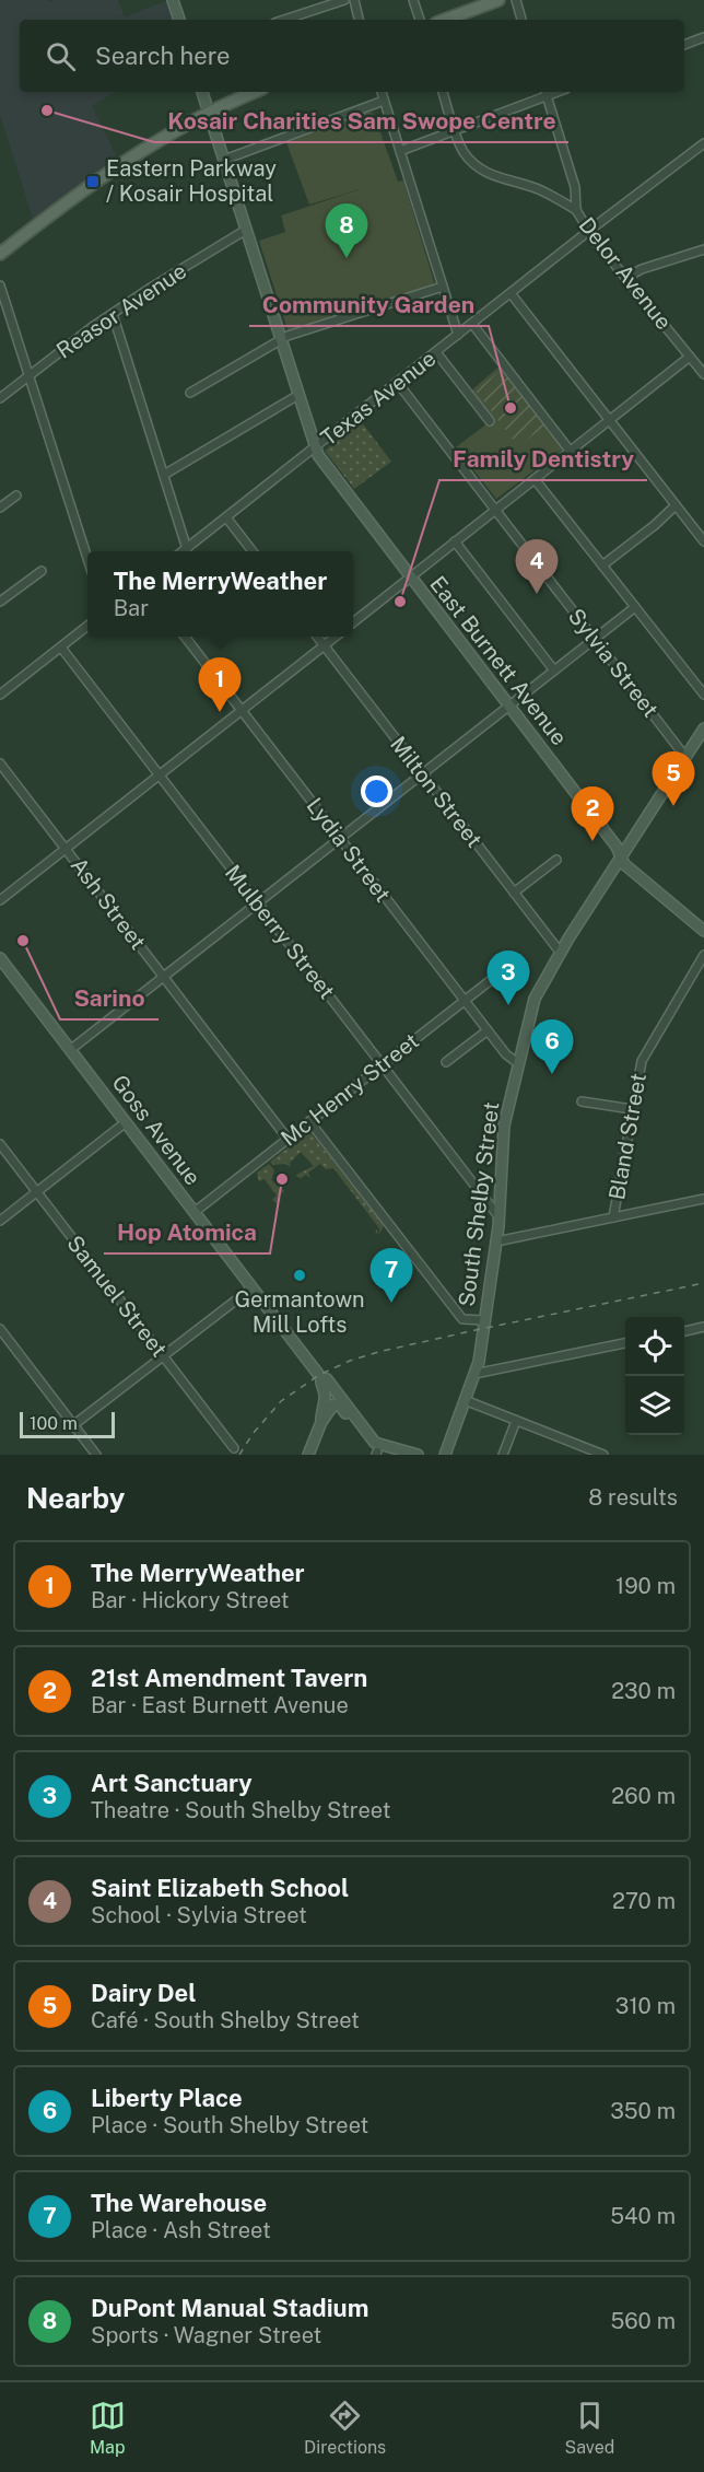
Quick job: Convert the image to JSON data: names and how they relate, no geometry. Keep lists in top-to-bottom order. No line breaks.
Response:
{"streets":{"main road":["East Burnett Avenue","Goss Avenue","South Shelby Street"],"street":["Delor Avenue","Reasor Avenue","Texas Avenue","Sylvia Street","Milton Street","Lydia Street","Ash Street","Mulberry Street","Mc Henry Street","Bland Street","Samuel Street"]},"crossings":[["Delor Avenue","Texas Avenue"],["Reasor Avenue","East Burnett Avenue"],["Texas Avenue","East Burnett Avenue"],["Texas Avenue","Sylvia Street"],["East Burnett Avenue","South Shelby Street"],["Sylvia Street","South Shelby Street"],["Milton Street","South Shelby Street"],["Lydia Street","Mc Henry Street"],["Lydia Street","South Shelby Street"],["Ash Street","Mc Henry Street"],["Mulberry Street","Mc Henry Street"],["Mulberry Street","South Shelby Street"],["Mc Henry Street","Goss Avenue"]],"places":{"other":["Kosair Charities Sam Swope Centre","Community Garden","Family Dentistry","Sarino","Hop Atomica","Germantown Mill Lofts"],"transit":["Eastern Parkway / Kosair Hospital"]},"scale_bar":"100 m","page":{"search":"Search here","pins":["8","4","1","5","2","3","6","7"],"popup":["The MerryWeather","Bar"],"scale":"100 m","heading":["Nearby","8 results"],"list":[{"mark":"1","name":"The MerryWeather","note":"Bar · Hickory Street","value":"190 m"},{"mark":"2","name":"21st Amendment Tavern","note":"Bar · East Burnett Avenue","value":"230 m"},{"mark":"3","name":"Art Sanctuary","note":"Theatre · South Shelby Street","value":"260 m"},{"mark":"4","name":"Saint Elizabeth School","note":"School · Sylvia Street","value":"270 m"},{"mark":"5","name":"Dairy Del","note":"Café · South Shelby Street","value":"310 m"},{"mark":"6","name":"Liberty Place","note":"Place · South Shelby Street","value":"350 m"},{"mark":"7","name":"The Warehouse","note":"Place · Ash Street","value":"540 m"},{"mark":"8","name":"DuPont Manual Stadium","note":"Sports · Wagner Street","value":"560 m"}],"nav":["Map","Directions","Saved"]}}
